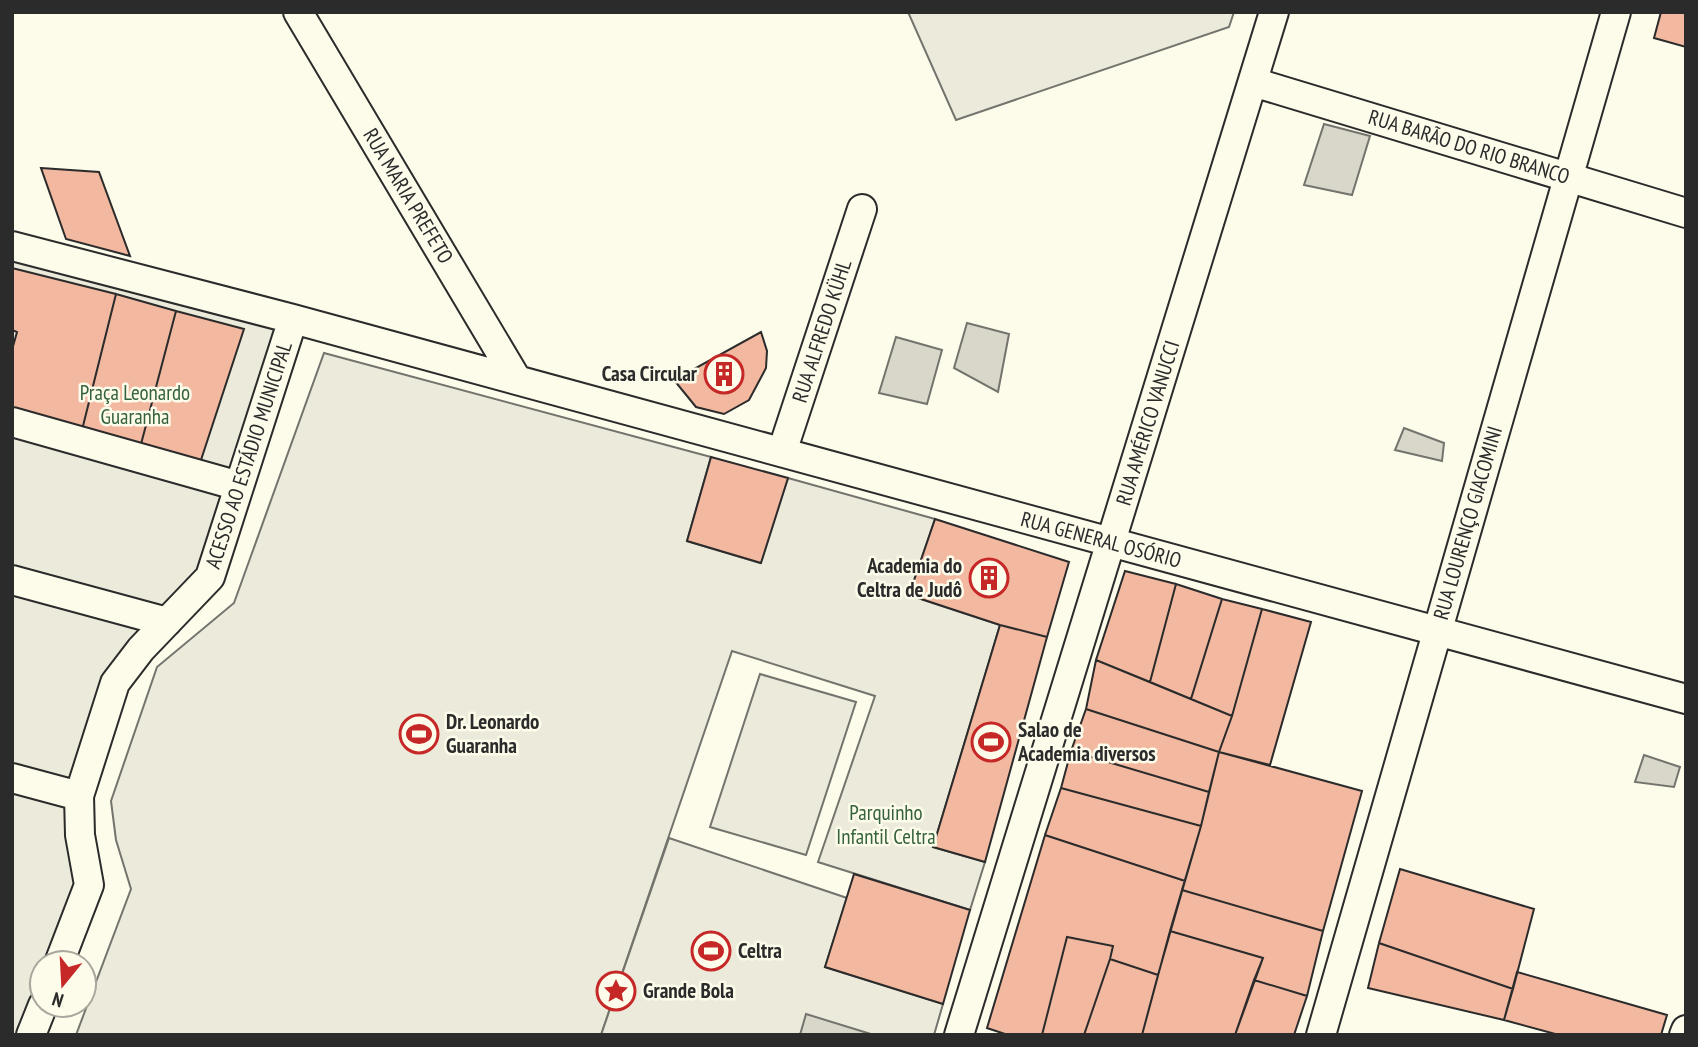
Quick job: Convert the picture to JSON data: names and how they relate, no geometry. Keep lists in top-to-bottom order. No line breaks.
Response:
{"streets":{"street":["RUA BARÃO DO RIO BRANCO","RUA MARIA PREFETO","RUA ALFREDO KÜHL","RUA AMÉRICO VANUCCI","ACESSO AO ESTÁDIO MUNICIPAL","RUA LOURENÇO GIACOMINI","RUA GENERAL OSÓRIO"]},"crossings":[["RUA BARÃO DO RIO BRANCO","RUA AMÉRICO VANUCCI"],["RUA BARÃO DO RIO BRANCO","RUA LOURENÇO GIACOMINI"],["RUA MARIA PREFETO","RUA GENERAL OSÓRIO"],["RUA ALFREDO KÜHL","RUA GENERAL OSÓRIO"],["RUA AMÉRICO VANUCCI","RUA GENERAL OSÓRIO"],["ACESSO AO ESTÁDIO MUNICIPAL","RUA GENERAL OSÓRIO"],["RUA LOURENÇO GIACOMINI","RUA GENERAL OSÓRIO"]],"parks":["Praça Leonardo Guaranha","Parquinho Infantil Celtra"],"places":{"building":["Casa Circular","Academia do Celtra de Judô"],"sports":["Dr. Leonardo Guaranha","Salao de Academia diversos","Celtra"],"place":["Grande Bola"]},"north":"bottom"}
